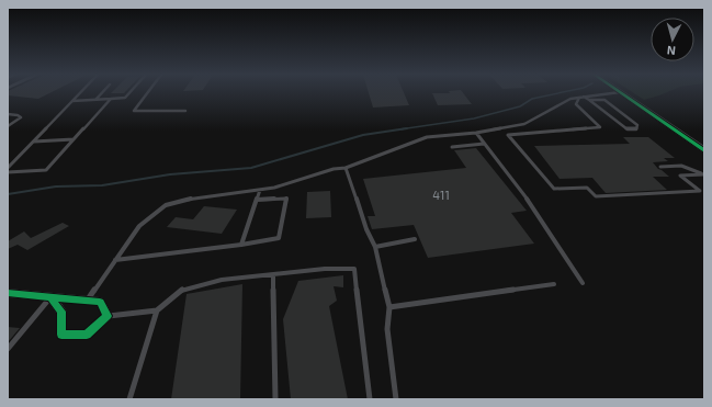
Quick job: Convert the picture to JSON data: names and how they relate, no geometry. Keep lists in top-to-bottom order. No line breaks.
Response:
{"house_numbers":["411"],"north":"bottom"}
